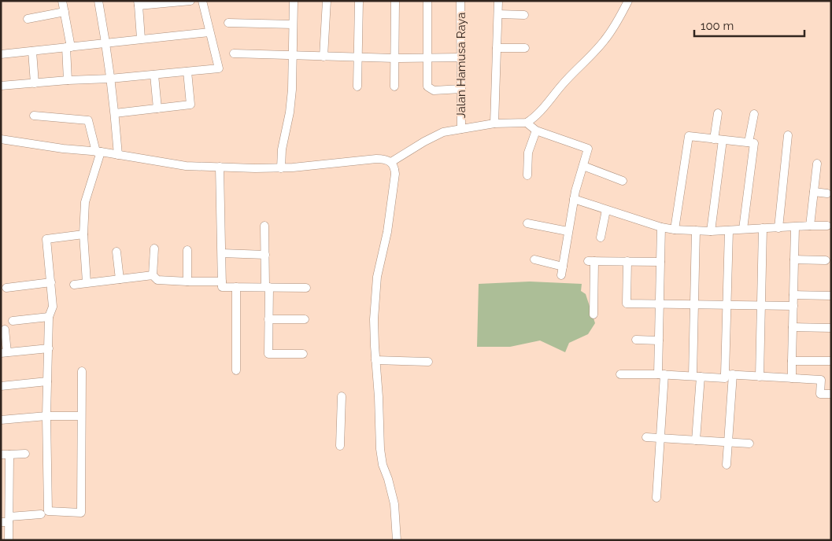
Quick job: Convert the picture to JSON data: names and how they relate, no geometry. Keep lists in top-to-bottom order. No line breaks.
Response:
{"streets":{"street":["Jalan Hamusa Raya"]},"scale_bar":"100 m"}
